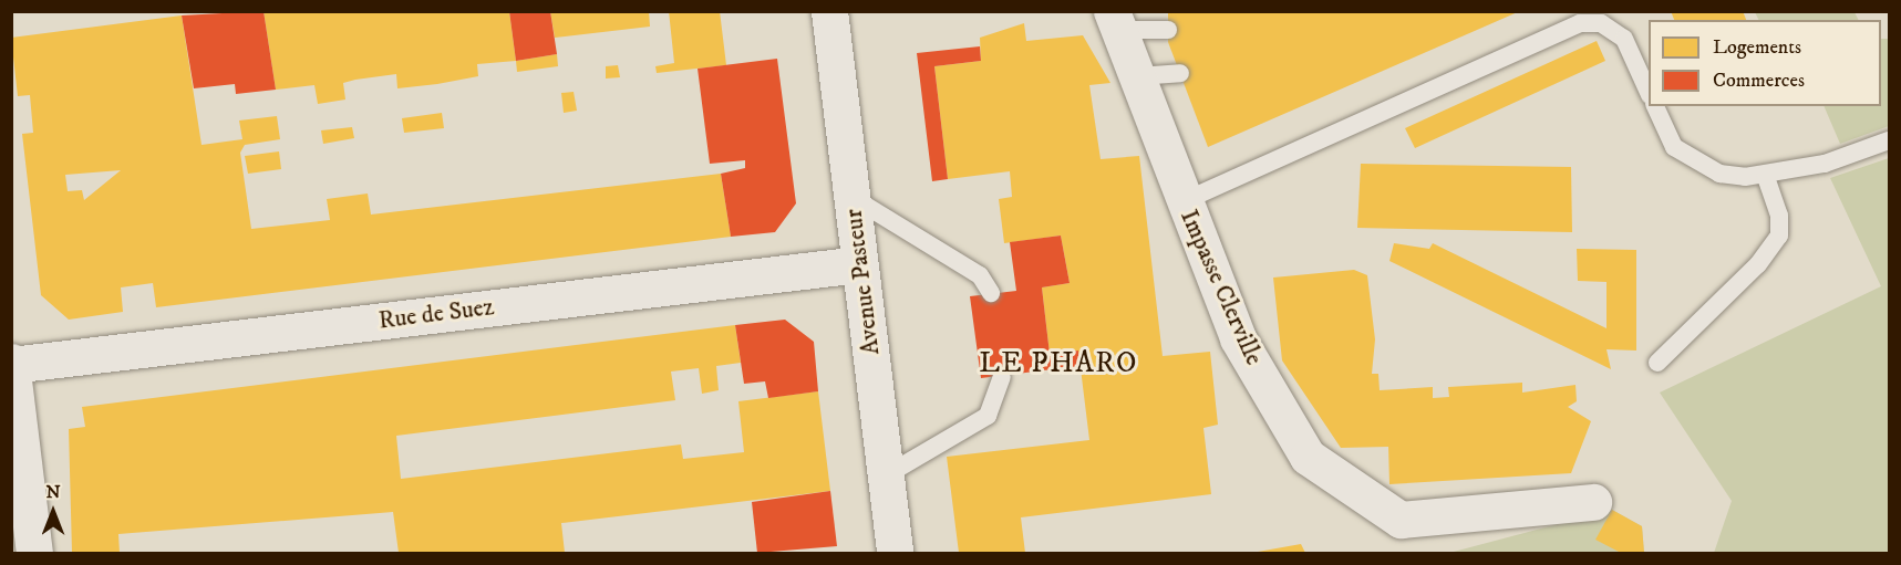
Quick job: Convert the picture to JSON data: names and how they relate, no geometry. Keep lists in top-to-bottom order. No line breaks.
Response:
{"streets":{"street":["Avenue Pasteur","Impasse Clerville","Rue de Suez"]},"crossings":[["Avenue Pasteur","Rue de Suez"]],"districts":["LE PHARO"],"legend":["Logements","Commerces"],"north":"top"}
